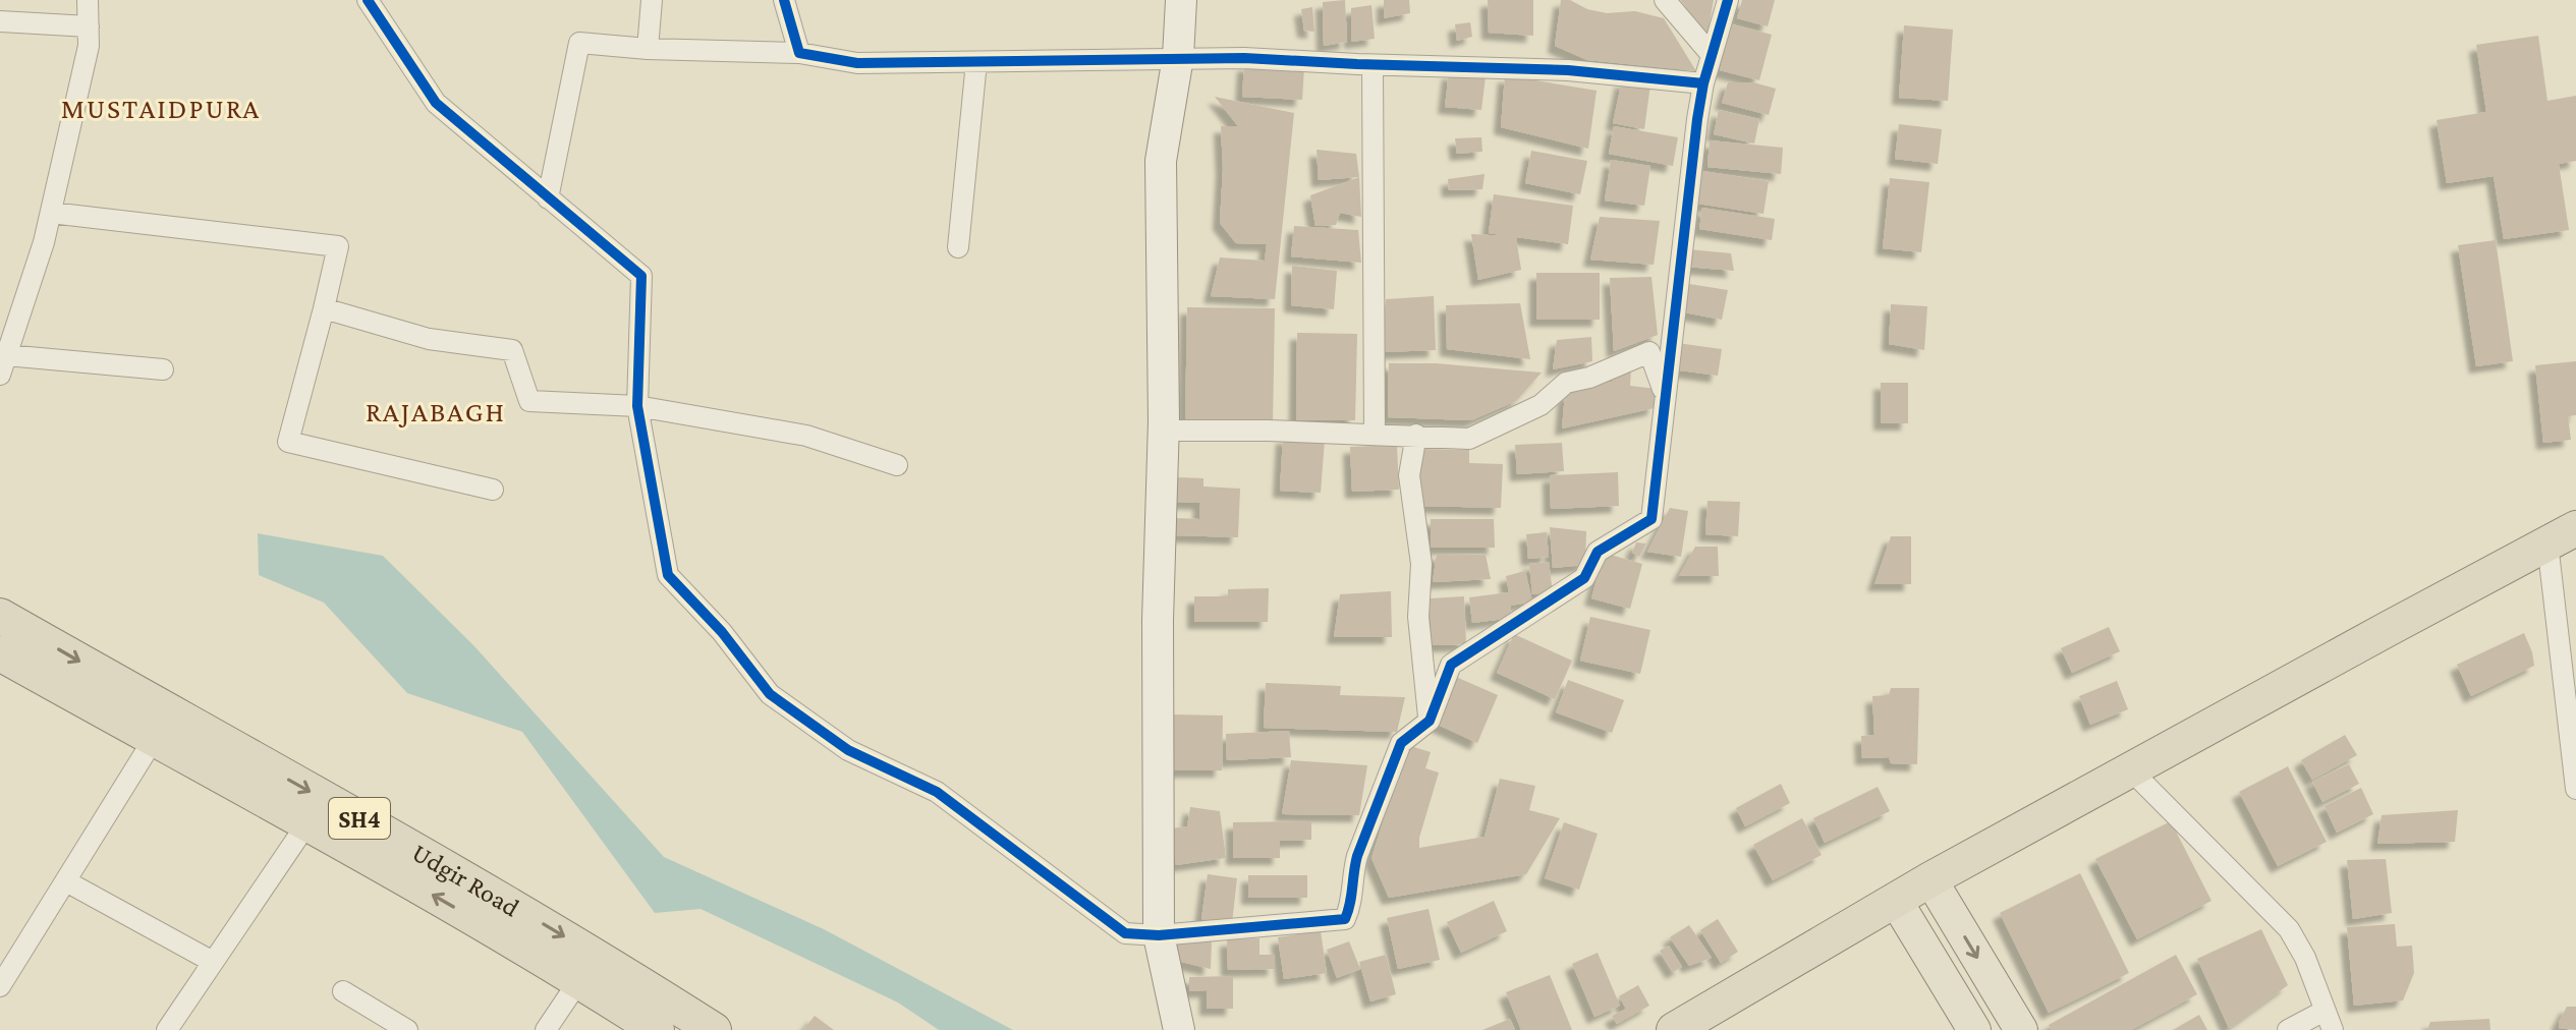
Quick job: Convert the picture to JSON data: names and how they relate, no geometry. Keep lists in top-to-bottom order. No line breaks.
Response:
{"streets":{"highway":["SH4","Udgir Road"]},"districts":["MUSTAIDPURA","RAJABAGH"]}
